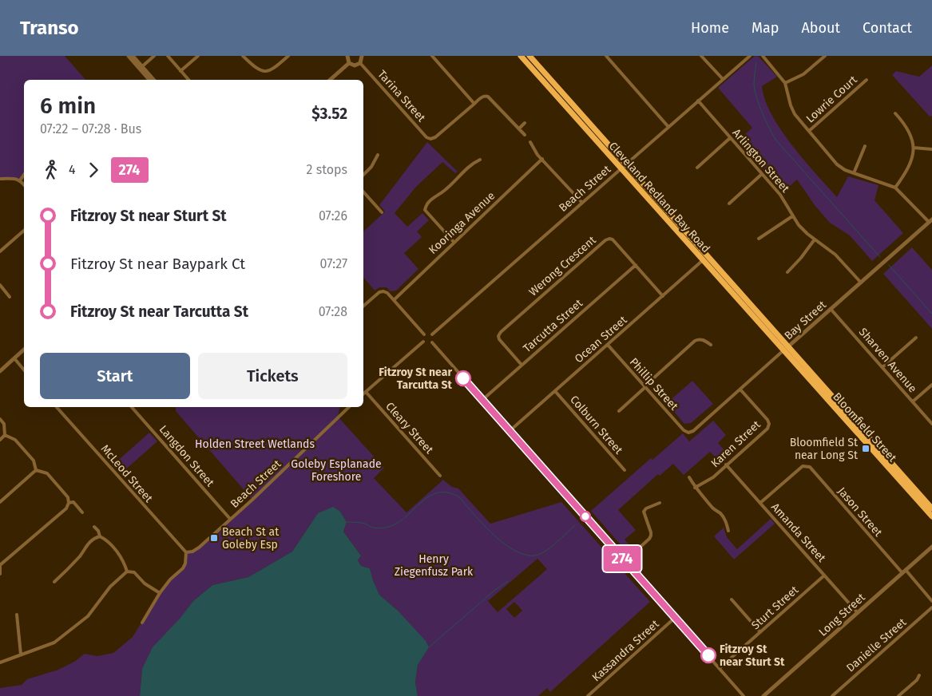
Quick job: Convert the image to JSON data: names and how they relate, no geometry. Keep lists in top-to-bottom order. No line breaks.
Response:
{"streets":{"highway":["Cleveland Redland Bay Road","Bloomfield Street"],"street":["Tarina Street","Lowrie Court","Arlington Street","Beach Street","Kooringa Avenue","Werong Crescent","Bay Street","Tarcutta Street","Ocean Street","Sharven Avenue","Phillip Street","Colburn Street","Cleary Street","Karen Street","Langdon Street","McLeod Street","Jason Street","Amanda Street","Sturt Street","Long Street","Danielle Street","Kassandra Street"]},"crossings":[["Arlington Street","Beach Street"],["Arlington Street","Bay Street"],["Beach Street","Cleveland Redland Bay Road"],["Beach Street","Langdon Street"],["Beach Street","McLeod Street"],["Cleveland Redland Bay Road","Bay Street"],["Cleveland Redland Bay Road","Ocean Street"],["Cleveland Redland Bay Road","Bloomfield Street"],["Werong Crescent","Tarcutta Street"],["Werong Crescent","Ocean Street"],["Bay Street","Sharven Avenue"],["Bay Street","Phillip Street"],["Bay Street","Bloomfield Street"],["Bay Street","Karen Street"],["Ocean Street","Phillip Street"],["Ocean Street","Colburn Street"],["Karen Street","Amanda Street"],["Jason Street","Amanda Street"],["Jason Street","Long Street"],["Amanda Street","Sturt Street"],["Amanda Street","Long Street"]],"parks":["Holden Street Wetlands","Goleby Esplanade Foreshore","Henry Ziegenfusz Park"],"places":{"other":["Fitzroy St near Tarcutta St","Fitzroy St near Sturt St"],"transit":["Bloomfield St near Long St","Beach St at Goleby Esp"]},"lines":["bus line 274"],"page":{"header":"Transo","nav":["Home","Map","About","Contact"],"on_map":"274","heading":["6 min","07:22 – 07:28 · Bus","$3.52"],"legs":["4","274","2 stops"],"list":[{"name":"Fitzroy St near Sturt St","value":"07:26"},{"name":"Fitzroy St near Baypark Ct","value":"07:27"},{"name":"Fitzroy St near Tarcutta St","value":"07:28"}],"buttons":["Start","Tickets"]}}
